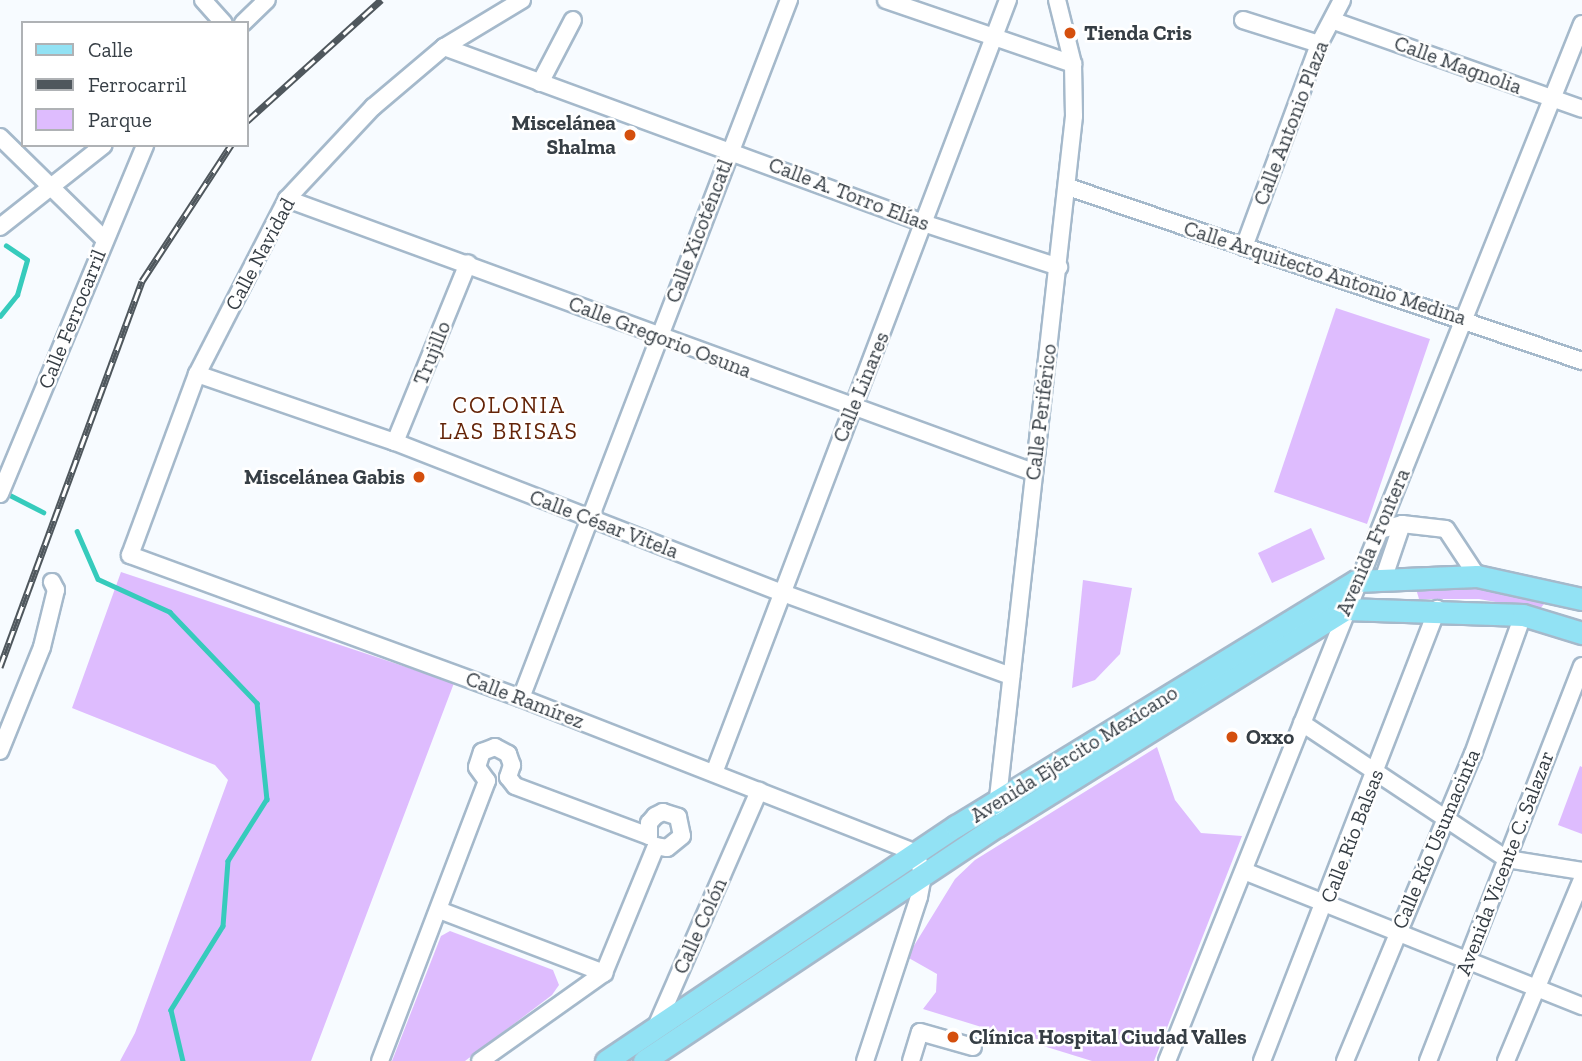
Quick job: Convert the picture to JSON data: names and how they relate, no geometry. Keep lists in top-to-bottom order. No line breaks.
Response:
{"streets":{"main road":["Avenida Ejército Mexicano"],"street":["Calle Magnolia","Calle Antonio Plaza","Calle A. Torro Elías","Calle Xicoténcatl","Calle Navidad","Calle Arquitecto Antonio Medina","Calle Ferrocarril","Calle Gregorio Osuna","Trujillo","Calle Linares","Calle Periférico","Calle César Vitela","Avenida Frontera","Calle Ramírez","Calle Río Balsas","Calle Río Usumacinta","Avenida Vicente C. Salazar","Calle Colón"]},"crossings":[["Calle Magnolia","Calle Antonio Plaza"],["Calle Magnolia","Avenida Frontera"],["Calle Antonio Plaza","Calle Arquitecto Antonio Medina"],["Calle A. Torro Elías","Calle Xicoténcatl"],["Calle A. Torro Elías","Calle Navidad"],["Calle A. Torro Elías","Calle Linares"],["Calle A. Torro Elías","Calle Periférico"],["Calle Xicoténcatl","Calle Gregorio Osuna"],["Calle Xicoténcatl","Calle César Vitela"],["Calle Xicoténcatl","Calle Ramírez"],["Calle Navidad","Calle Gregorio Osuna"],["Calle Navidad","Calle César Vitela"],["Calle Navidad","Calle Ramírez"],["Calle Arquitecto Antonio Medina","Calle Periférico"],["Calle Arquitecto Antonio Medina","Avenida Frontera"],["Calle Gregorio Osuna","Trujillo"],["Calle Gregorio Osuna","Calle Linares"],["Calle Gregorio Osuna","Calle Periférico"],["Trujillo","Calle César Vitela"],["Calle Linares","Calle César Vitela"],["Calle Linares","Calle Ramírez"],["Calle Periférico","Calle César Vitela"],["Calle Periférico","Avenida Ejército Mexicano"],["Avenida Frontera","Avenida Ejército Mexicano"],["Calle Ramírez","Avenida Ejército Mexicano"],["Calle Ramírez","Calle Colón"],["Avenida Ejército Mexicano","Calle Colón"]],"districts":["COLONIA LAS BRISAS"],"places":["Tienda Cris","Miscelánea Shalma","Miscelánea Gabis","Oxxo","Clínica Hospital Ciudad Valles"],"legend":["Calle","Ferrocarril","Parque"]}
